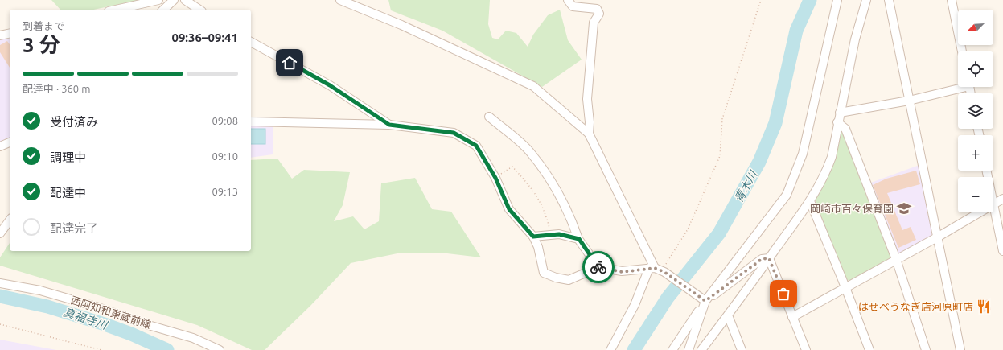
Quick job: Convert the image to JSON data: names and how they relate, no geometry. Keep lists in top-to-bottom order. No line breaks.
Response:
{"streets":{"street":["西阿知和東蔵前線"]},"water":["青木川","真福寺川"],"places":{"school or university":["岡崎市百々保育園"],"restaurant":["はせべうなぎ店河原町店"]},"north":"bottom left","page":{"map_buttons":["+","−"],"heading":["3 分","到着まで","09:36–09:41"],"bar":"配達中 · 360 m","list":[["受付済み","09:08"],["調理中","09:10"],["配達中","09:13"],"配達完了"]}}
